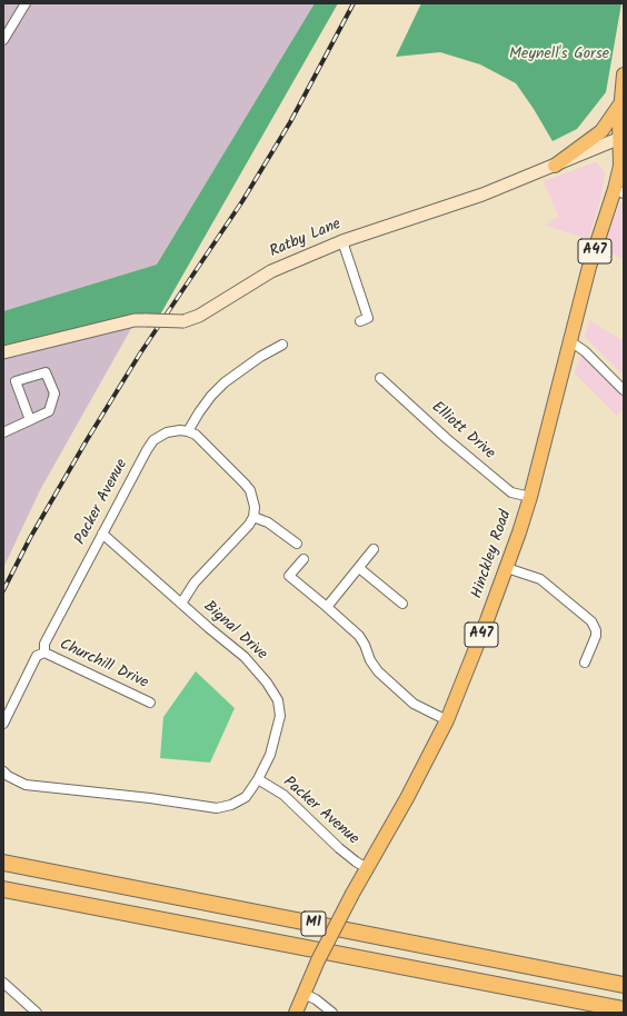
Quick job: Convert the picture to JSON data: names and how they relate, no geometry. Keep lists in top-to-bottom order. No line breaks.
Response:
{"streets":{"highway":["M1"],"main road":["Ratby Lane","A47","Hinckley Road"],"street":["Elliott Drive","Packer Avenue","Bignal Drive","Churchill Drive"]},"crossings":[["Ratby Lane","Hinckley Road"],["Elliott Drive","Hinckley Road"],["Packer Avenue","Hinckley Road"],["Packer Avenue","Bignal Drive"],["Packer Avenue","Churchill Drive"]],"parks":["Meynell's Gorse"]}
